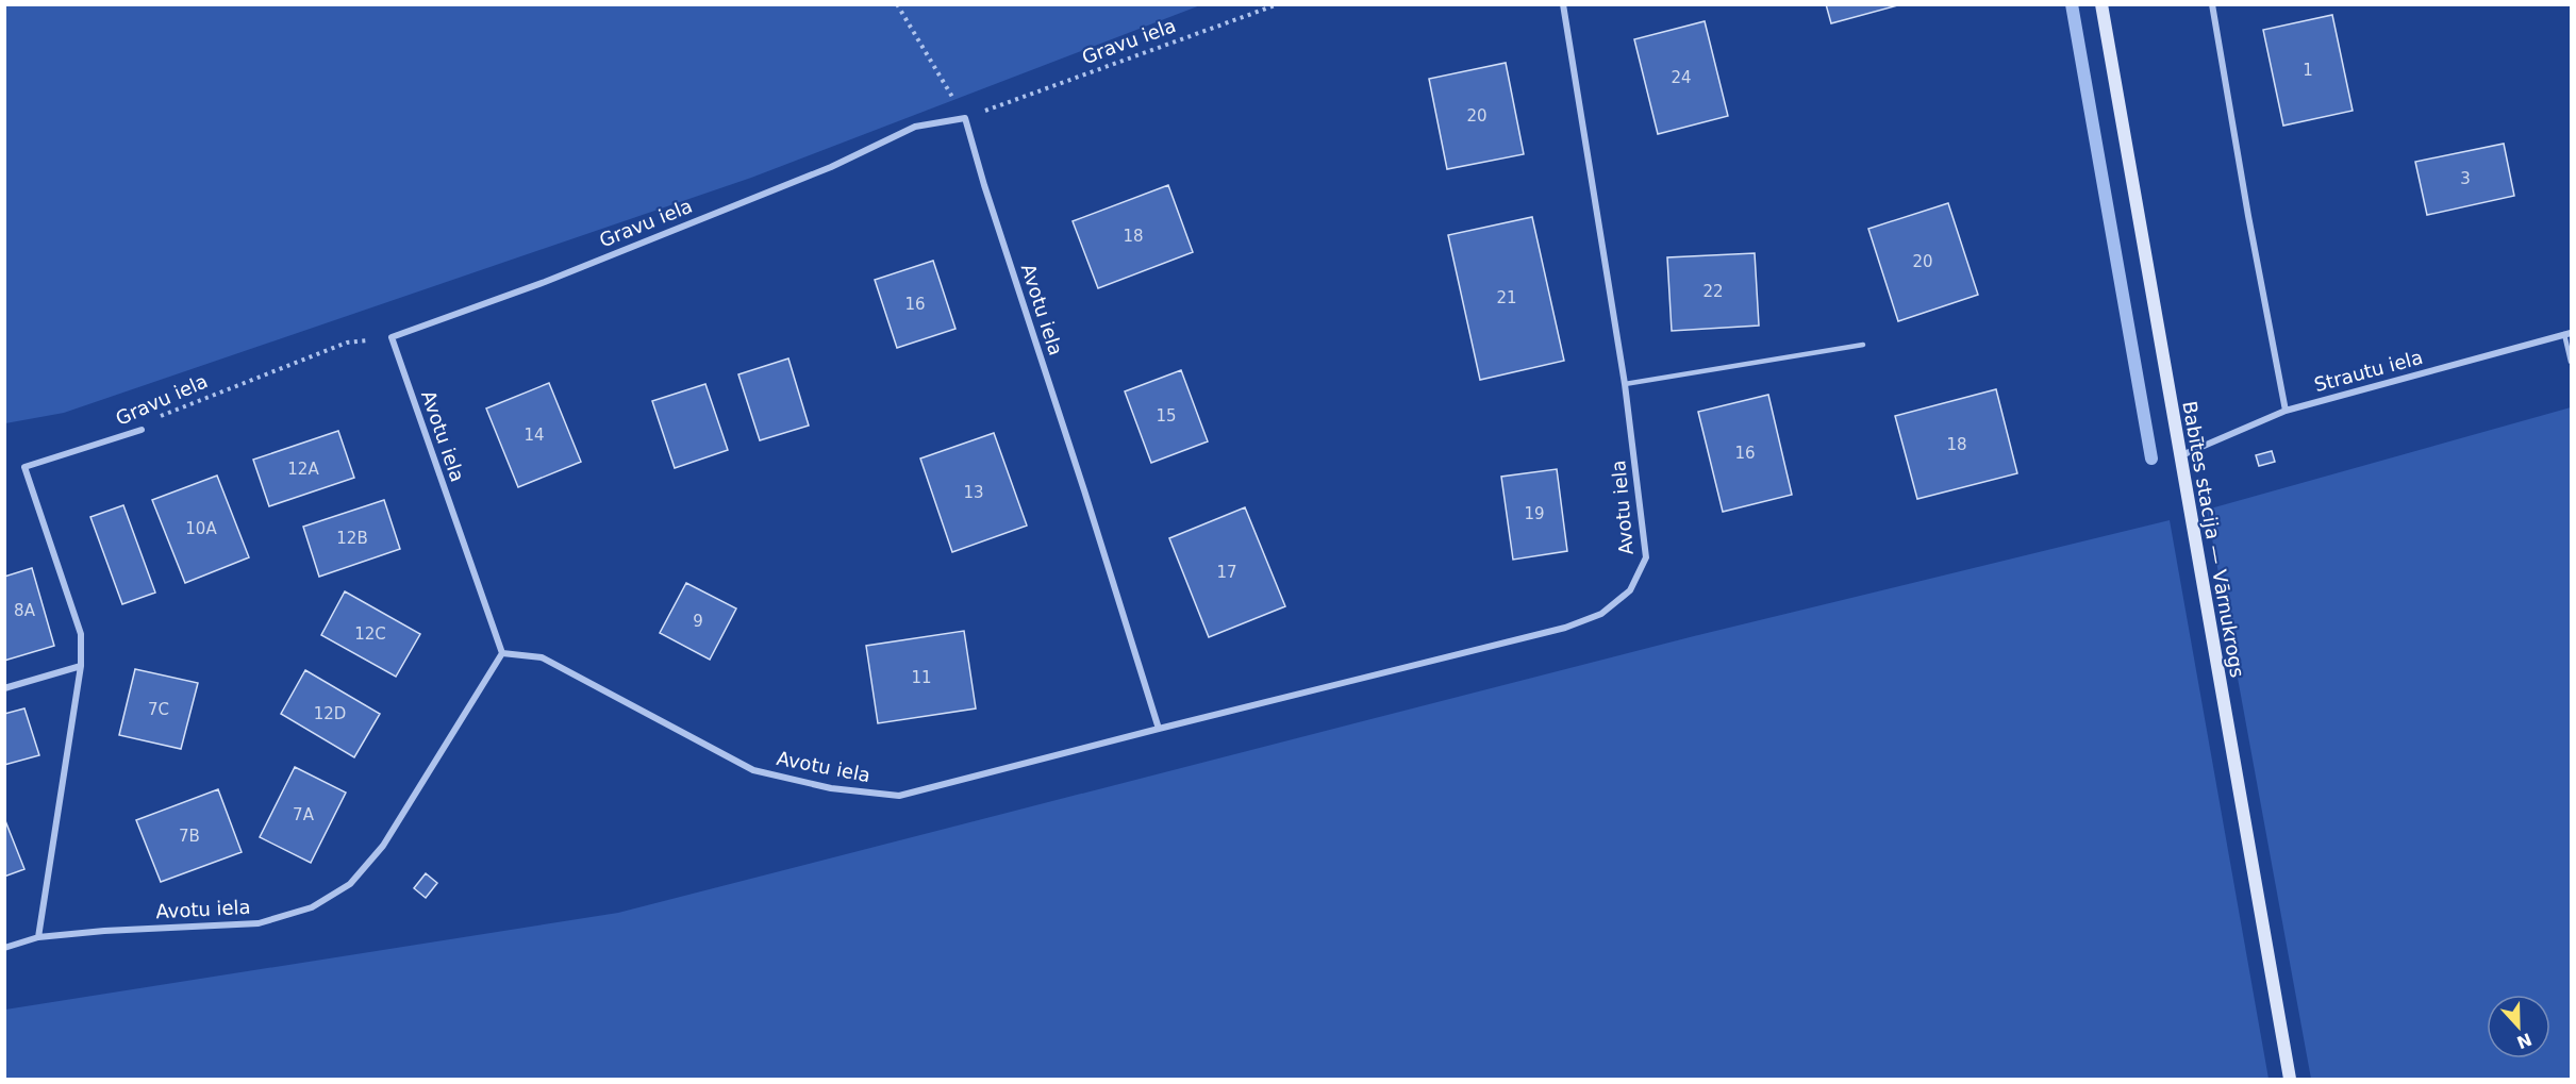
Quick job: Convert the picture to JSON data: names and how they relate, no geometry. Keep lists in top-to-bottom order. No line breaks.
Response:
{"streets":{"main road":["Babītes stacija — Vārnukrogs"],"street":["Gravu iela","Avotu iela","Strautu iela"]},"crossings":[["Gravu iela","Avotu iela"],["Strautu iela","Babītes stacija — Vārnukrogs"]],"house_numbers":["1","24","20","3","18","20","22","21","16","15","14","18","16","12A","13","19","10A","12B","17","8A","9","12C","11","7C","12D","7A","7B"],"north":"bottom"}
